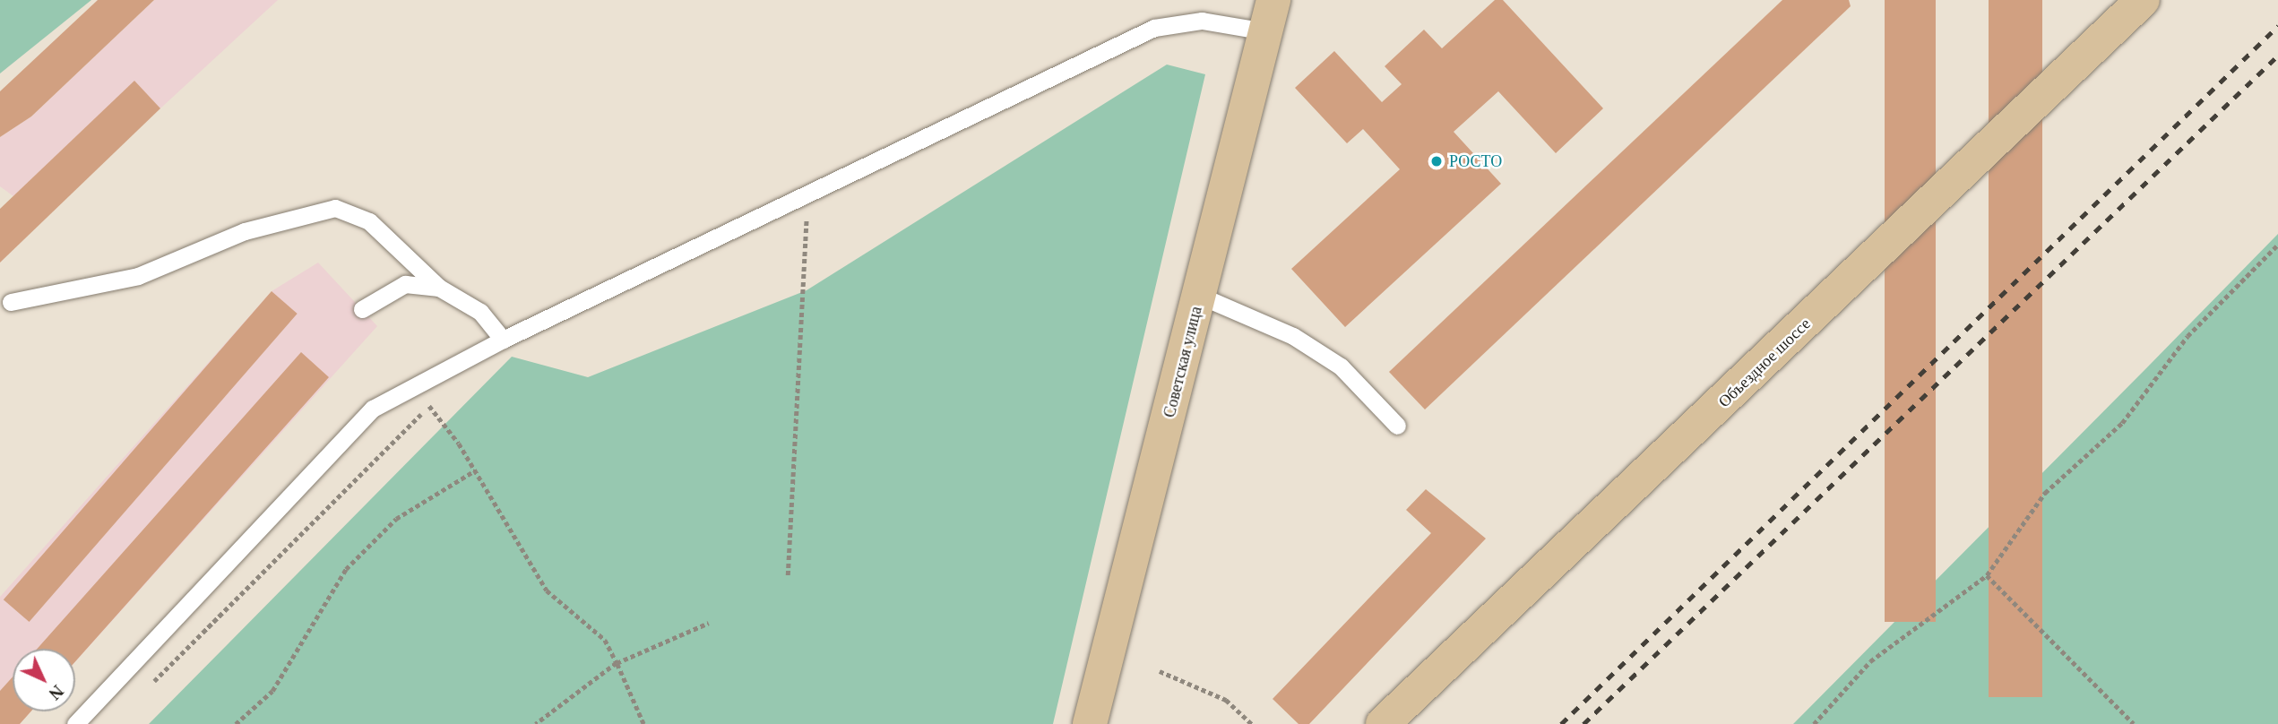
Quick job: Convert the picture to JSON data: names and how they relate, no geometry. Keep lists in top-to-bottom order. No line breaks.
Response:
{"streets":{"main road":["Советская улица","Объездное шоссе"]},"places":["РОСТО"],"north":"bottom right"}
